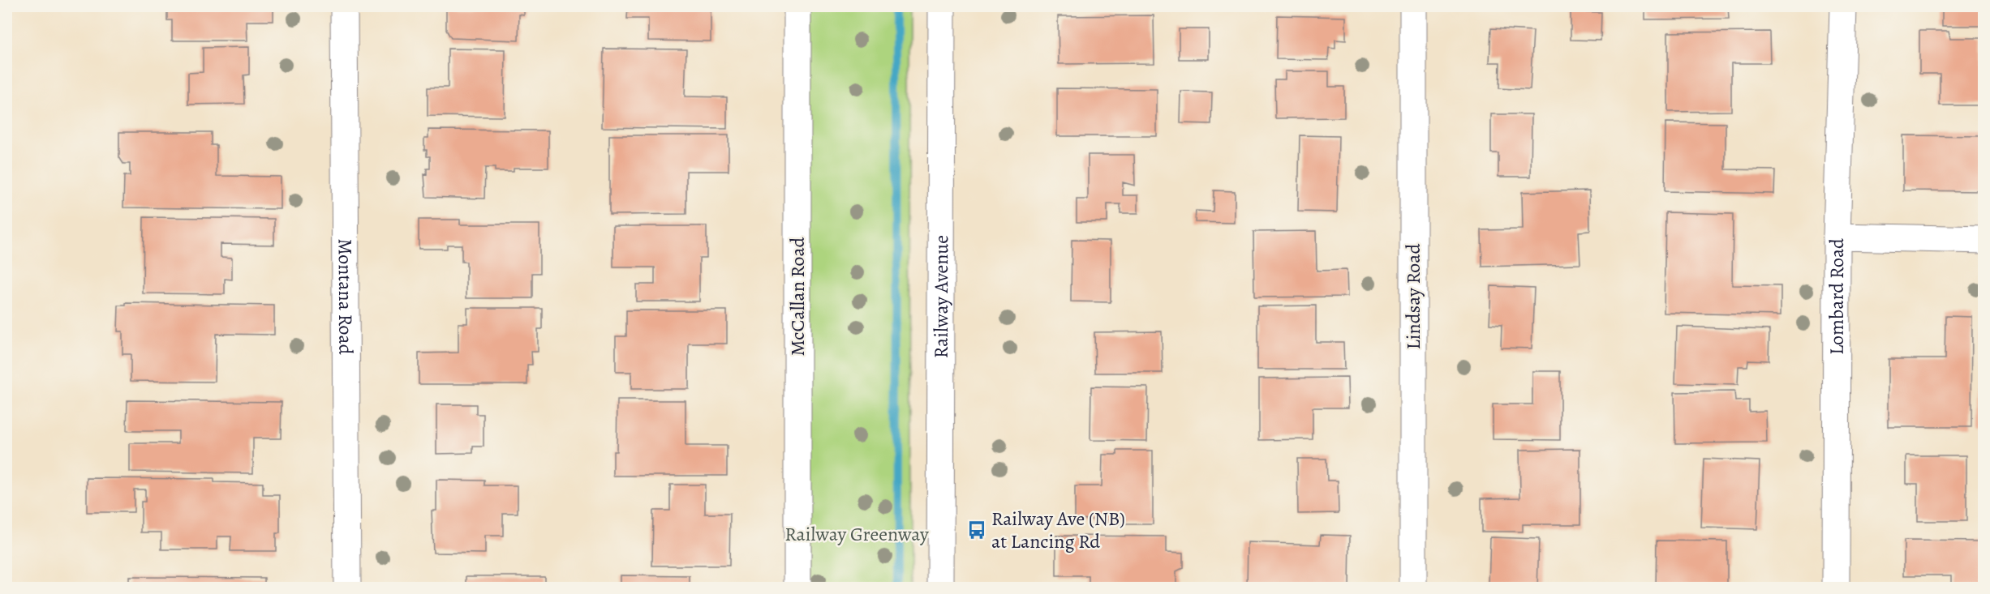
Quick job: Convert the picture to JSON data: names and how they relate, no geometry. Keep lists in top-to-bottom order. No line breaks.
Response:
{"streets":{"street":["McCallan Road","Railway Avenue","Lindsay Road","Lombard Road","Montana Road"]},"parks":["Railway Greenway"],"places":{"bus stop":["Railway Ave (NB) at Lancing Rd"]}}
